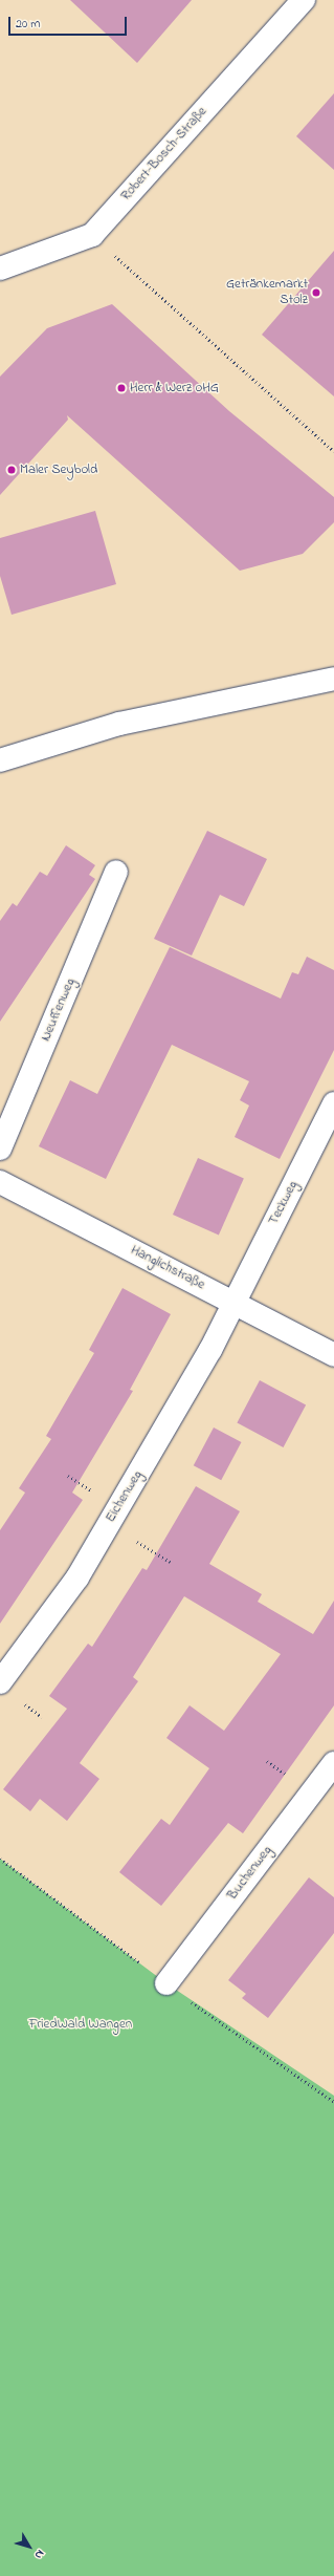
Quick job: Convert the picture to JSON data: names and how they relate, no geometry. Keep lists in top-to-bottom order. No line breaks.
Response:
{"streets":{"street":["Robert-Bosch-Straße","Neuffenweg","Teckweg","Hanglichstraße","Eichenweg","Buchenweg"]},"crossings":[["Teckweg","Hanglichstraße"],["Teckweg","Eichenweg"],["Hanglichstraße","Eichenweg"]],"parks":["FriedWald Wangen"],"places":["Getränkemarkt Stolz","Herr & Werz oHG","Maler Seybold"],"scale_bar":"20 m","north":"bottom right"}
